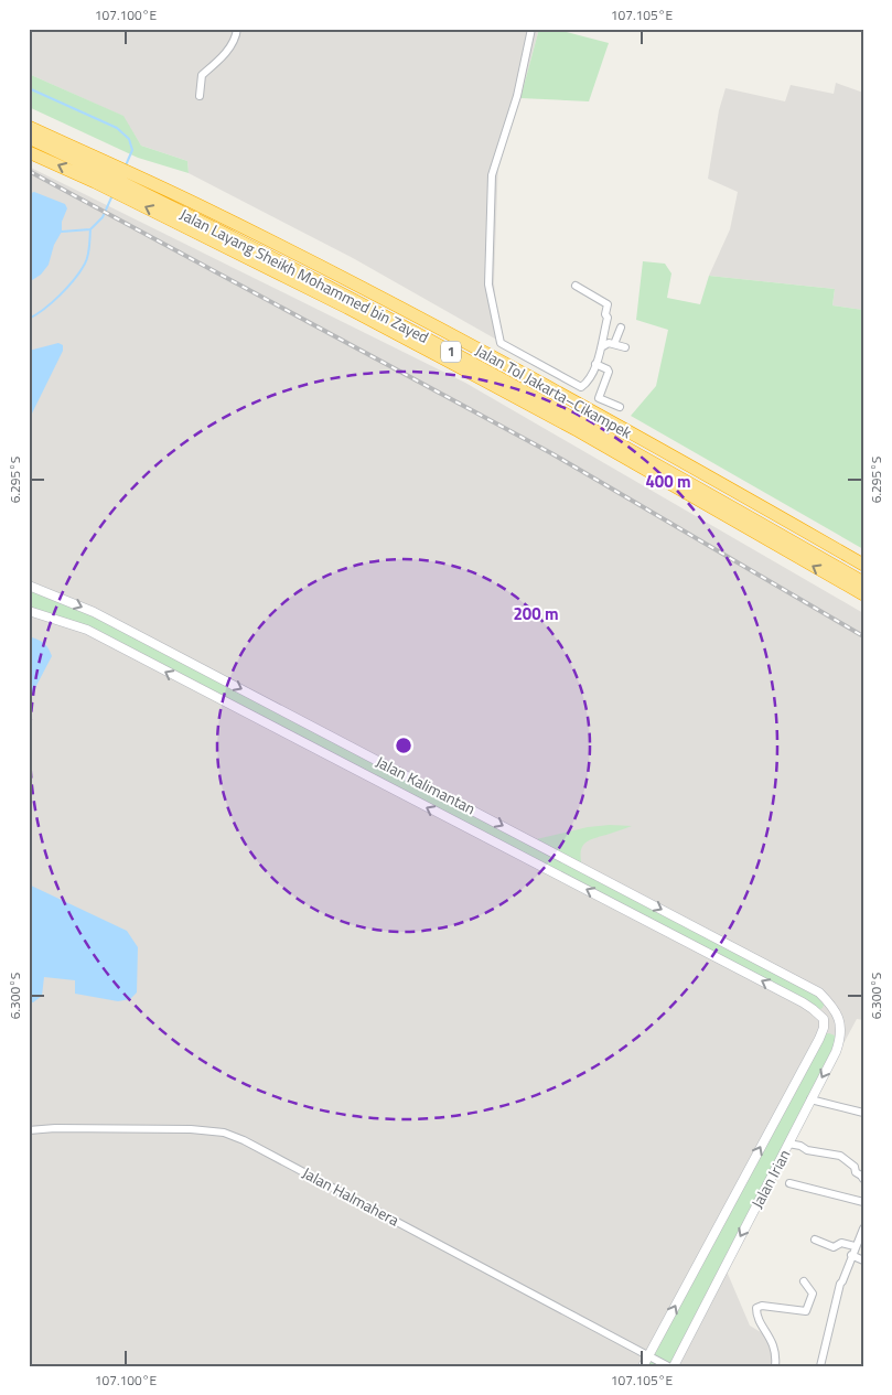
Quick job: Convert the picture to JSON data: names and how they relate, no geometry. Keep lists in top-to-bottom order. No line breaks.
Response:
{"streets":{"highway":["Jalan Layang Sheikh Mohammed bin Zayed","1","Jalan Tol Jakarta–Cikampek"],"street":["Jalan Kalimantan","Jalan Irian","Jalan Halmahera"]},"crossings":[["Jalan Kalimantan","Jalan Irian"],["Jalan Irian","Jalan Halmahera"]],"coordinates":["107.100°E","107.105°E","6.295°S","6.300°S"],"rings":["400 m","200 m"]}
